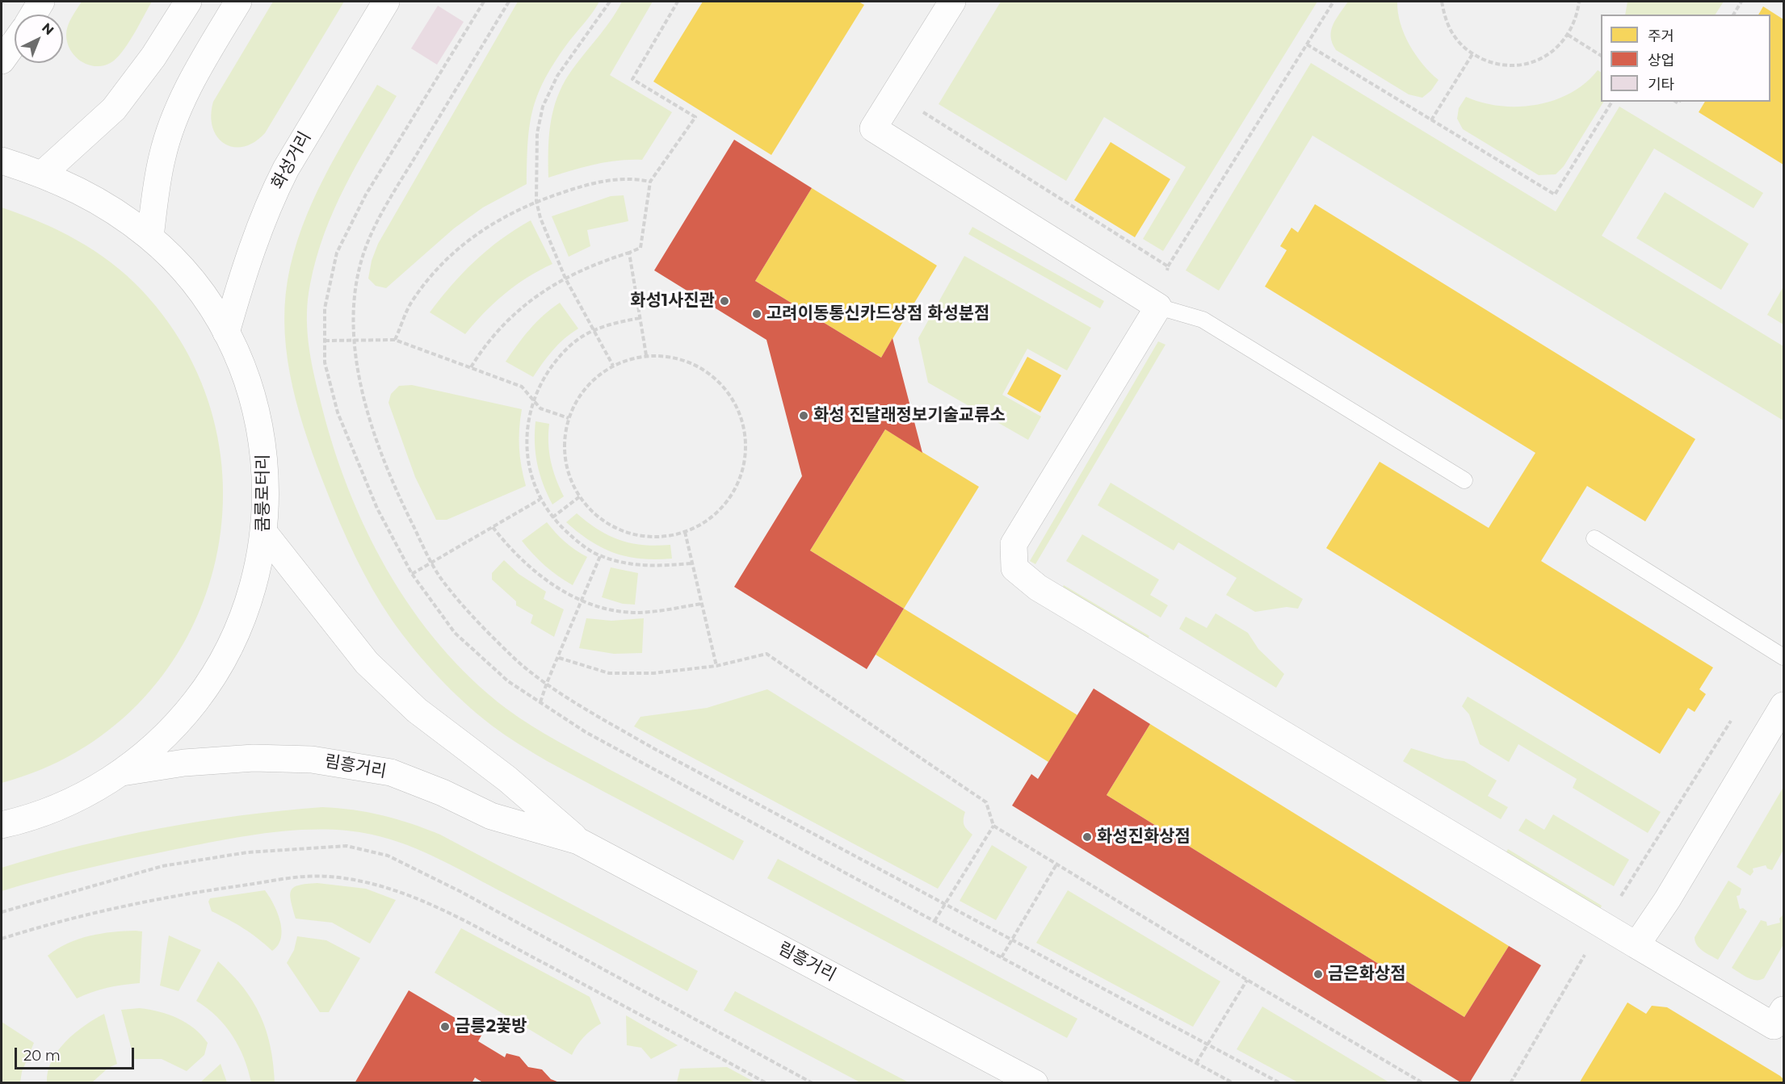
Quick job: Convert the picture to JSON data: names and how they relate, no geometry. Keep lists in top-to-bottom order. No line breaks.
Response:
{"streets":{"main road":["화성거리","쿰룽로터리","림흥거리"]},"crossings":[["화성거리","쿰룽로터리"],["쿰룽로터리","림흥거리"]],"places":["화성1사진관","고려이동통신카드상점 화성분점","화성 진달래정보기술교류소","화성진화상점","금은화상점","금릉2꽃방"],"legend":["주거","상업","기타"],"scale_bar":"20 m","north":"top right"}
